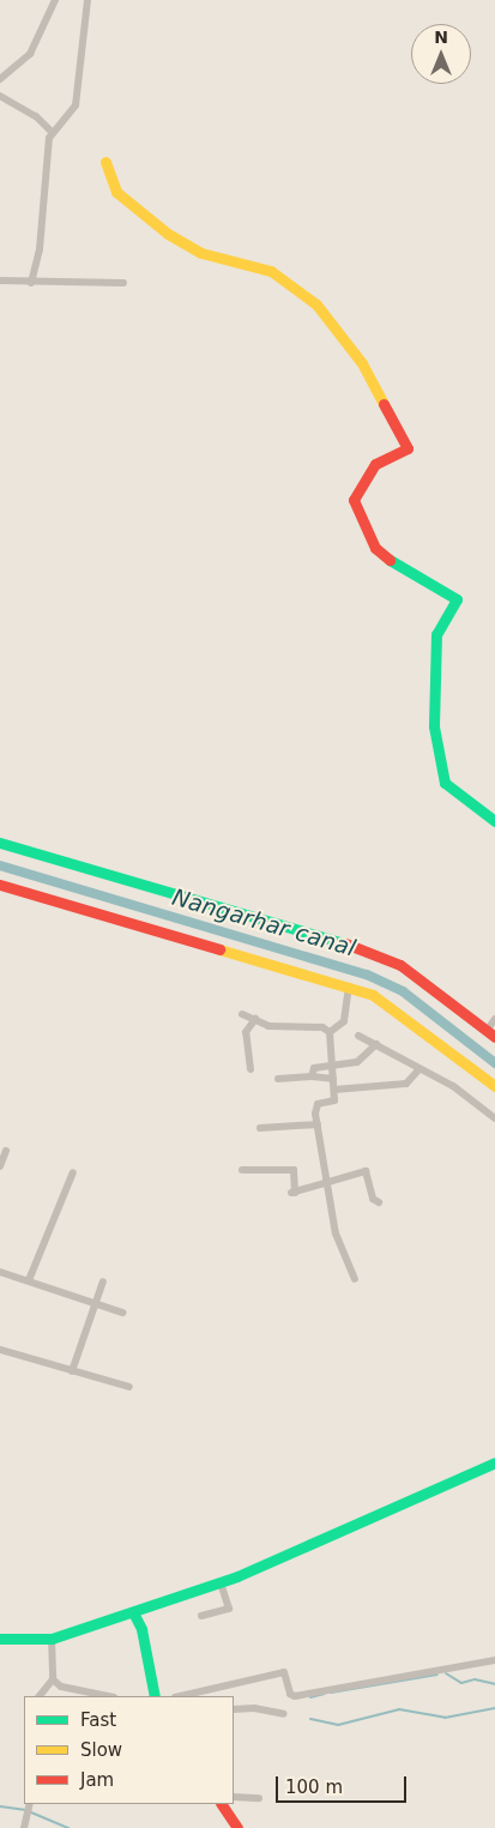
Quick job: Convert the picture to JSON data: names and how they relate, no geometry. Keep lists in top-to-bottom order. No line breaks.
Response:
{"water":["Nangarhar canal"],"legend":["Fast","Slow","Jam"],"scale_bar":"100 m","north":"top"}
